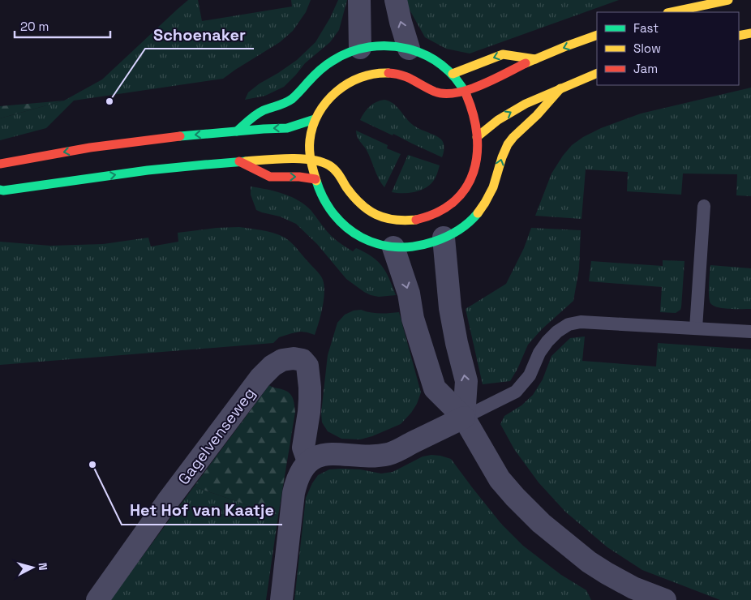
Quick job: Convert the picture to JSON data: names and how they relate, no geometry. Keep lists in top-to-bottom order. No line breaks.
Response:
{"streets":{"street":["Gagelvenseweg"]},"places":["Schoenaker","Het Hof van Kaatje"],"legend":["Fast","Slow","Jam"],"scale_bar":"20 m","north":"right"}
